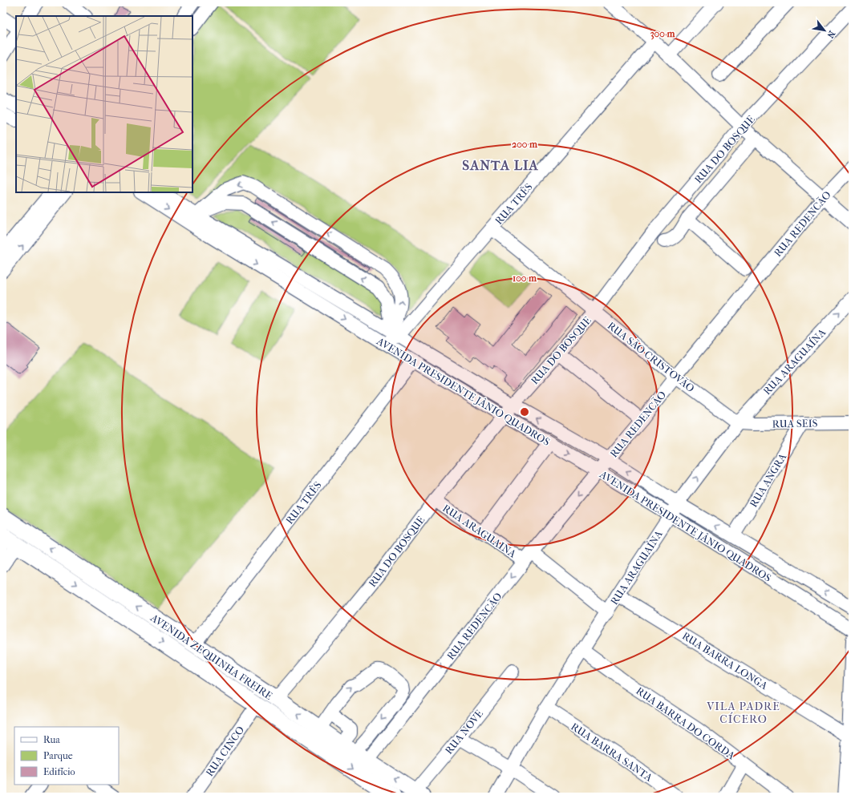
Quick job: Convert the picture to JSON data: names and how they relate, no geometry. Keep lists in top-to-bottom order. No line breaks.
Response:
{"streets":{"main road":["AVENIDA ZEQUINHA FREIRE"],"street":["RUA DO BOSQUE","RUA TRÊS","RUA REDENCÃO","RUA SÃO CRISTOVÃO","RUA ARAGUAÍNA","AVENIDA PRESIDENTE JÂNIO QUADROS","RUA SEIS","RUA ANGRA","RUA ARAGUAINA","RUA BARRA LONGA","RUA BARRA DO CORDA","RUA NOVE","RUA CINCO","RUA BARRA SANTA"]},"crossings":[["RUA DO BOSQUE","RUA SÃO CRISTOVÃO"],["RUA DO BOSQUE","AVENIDA PRESIDENTE JÂNIO QUADROS"],["RUA DO BOSQUE","RUA ARAGUAINA"],["RUA DO BOSQUE","AVENIDA ZEQUINHA FREIRE"],["RUA TRÊS","RUA SÃO CRISTOVÃO"],["RUA TRÊS","AVENIDA PRESIDENTE JÂNIO QUADROS"],["RUA TRÊS","AVENIDA ZEQUINHA FREIRE"],["RUA REDENCÃO","RUA SÃO CRISTOVÃO"],["RUA REDENCÃO","AVENIDA PRESIDENTE JÂNIO QUADROS"],["RUA REDENCÃO","RUA ARAGUAINA"],["RUA REDENCÃO","AVENIDA ZEQUINHA FREIRE"],["RUA SÃO CRISTOVÃO","RUA ARAGUAÍNA"],["RUA SÃO CRISTOVÃO","RUA SEIS"],["RUA ARAGUAÍNA","AVENIDA PRESIDENTE JÂNIO QUADROS"],["RUA ARAGUAÍNA","RUA SEIS"],["RUA ARAGUAÍNA","RUA ARAGUAINA"],["RUA ARAGUAÍNA","RUA BARRA LONGA"],["RUA ARAGUAÍNA","RUA BARRA DO CORDA"],["RUA ARAGUAÍNA","RUA BARRA SANTA"],["AVENIDA PRESIDENTE JÂNIO QUADROS","RUA ANGRA"],["RUA SEIS","RUA ANGRA"],["AVENIDA ZEQUINHA FREIRE","RUA NOVE"],["AVENIDA ZEQUINHA FREIRE","RUA CINCO"]],"one_way":["RUA ARAGUAÍNA"],"districts":["SANTA LIA","VILA PADRE CÍCERO"],"legend":["Rua","Parque","Edifício"],"north":"bottom right","rings":["300 m","200 m","100 m"]}
